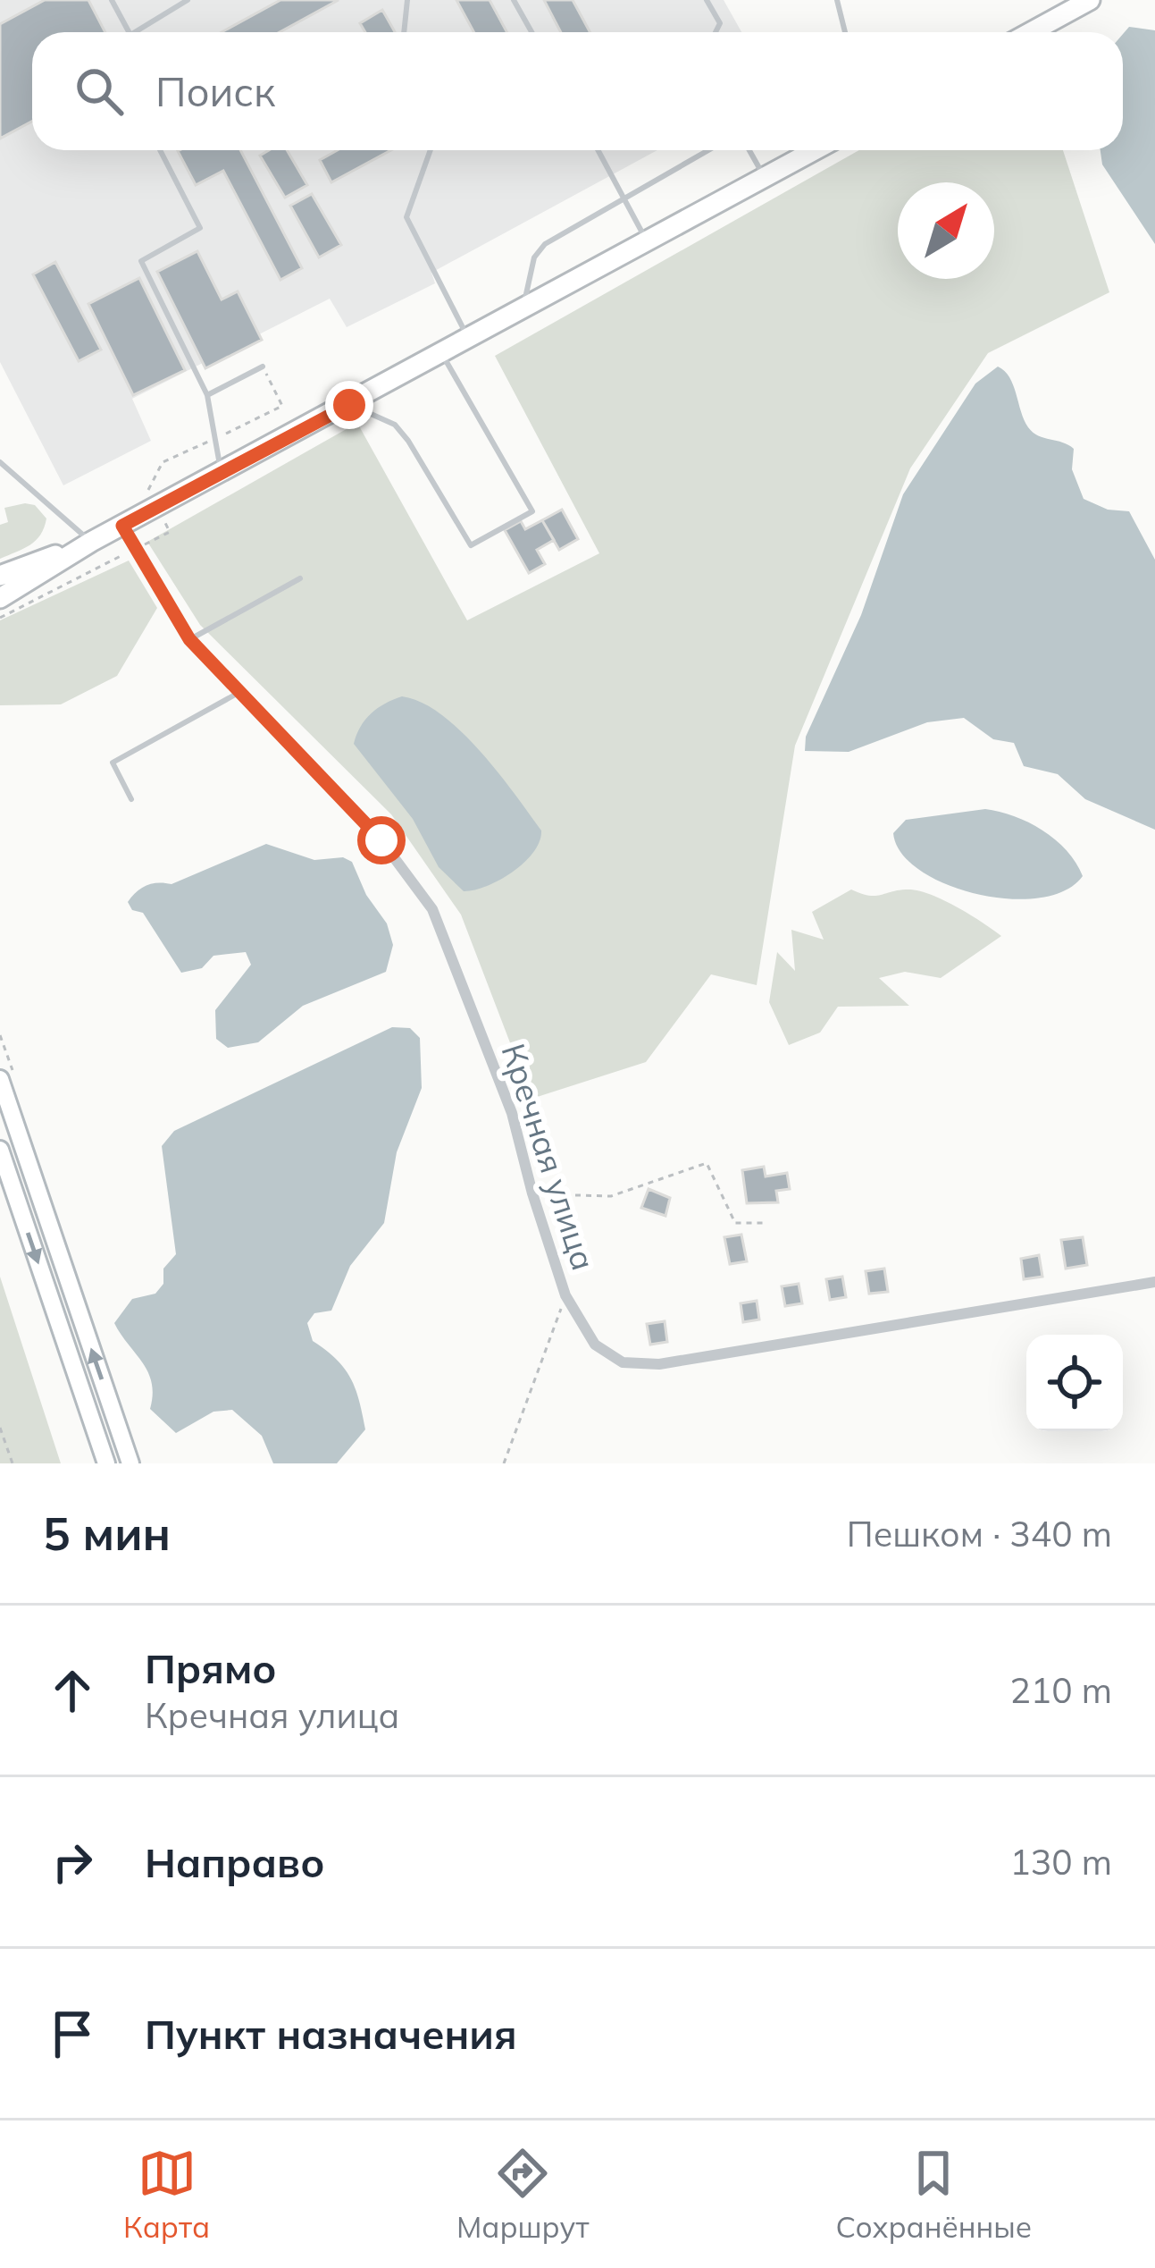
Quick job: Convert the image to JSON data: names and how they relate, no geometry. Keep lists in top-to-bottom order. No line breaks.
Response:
{"streets":{"street":["Кречная улица"]},"north":"top right","page":{"search":"Поиск","heading":["5 мин","Пешком · 340 m"],"list":[["Прямо","Кречная улица","210 m"],["Направо","130 m"],"Пункт назначения"],"nav":["Карта","Маршрут","Сохранённые"]}}
